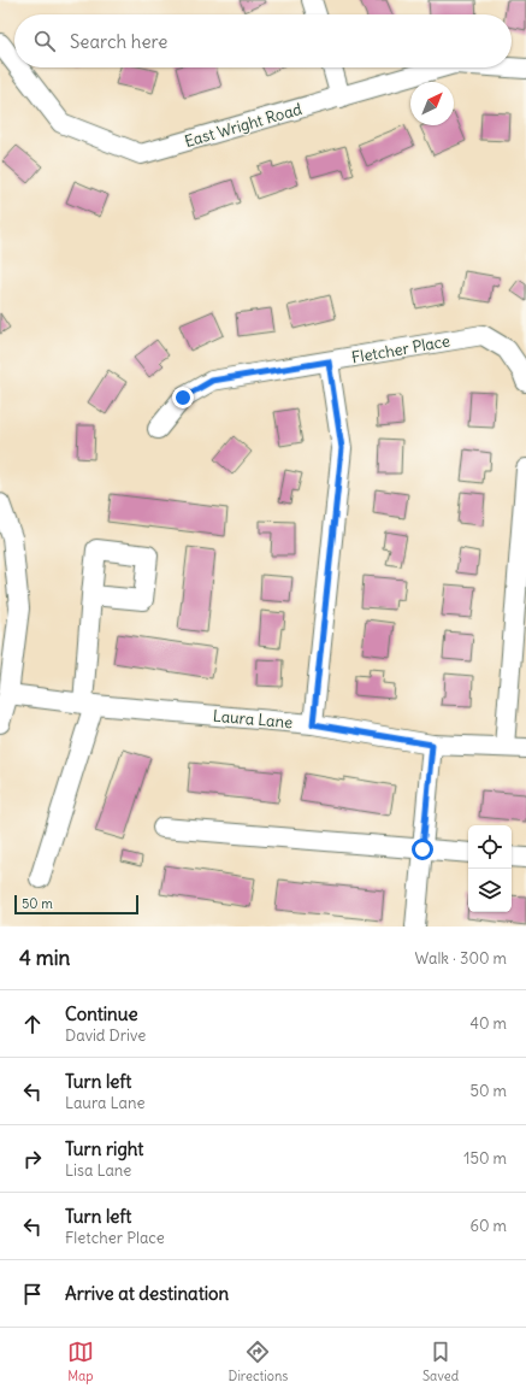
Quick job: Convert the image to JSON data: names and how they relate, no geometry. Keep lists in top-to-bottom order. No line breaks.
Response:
{"streets":{"street":["East Wright Road","Fletcher Place","Laura Lane"]},"scale_bar":"50 m","north":"top right","page":{"search":"Search here","scale":"50 m","heading":["4 min","Walk · 300 m"],"list":[["Continue","David Drive","40 m"],["Turn left","Laura Lane","50 m"],["Turn right","Lisa Lane","150 m"],["Turn left","Fletcher Place","60 m"],"Arrive at destination"],"nav":["Map","Directions","Saved"]}}
